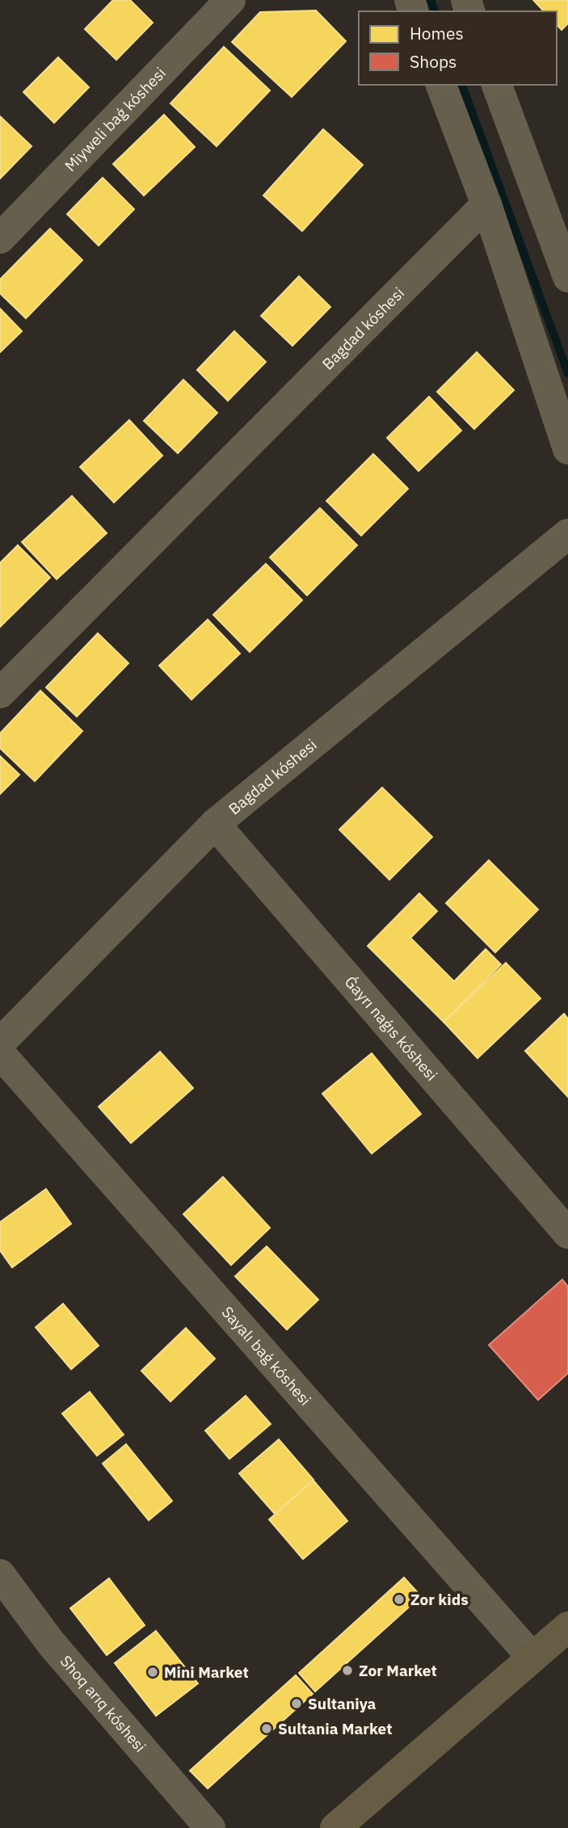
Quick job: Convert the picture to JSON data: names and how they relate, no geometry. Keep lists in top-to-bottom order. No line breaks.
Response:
{"streets":{"street":["Miyweli baǵ kóshesi","Bagdad kóshesi","Ǵayrı naǵıs kóshesi","Sayalı baǵ kóshesi","Shoq arıq kóshesi"]},"crossings":[["Bagdad kóshesi","Ǵayrı naǵıs kóshesi"]],"places":["Zor kids","Zor Market","Mini Market","Sultaniya","Sultania Market"],"legend":["Homes","Shops"]}
